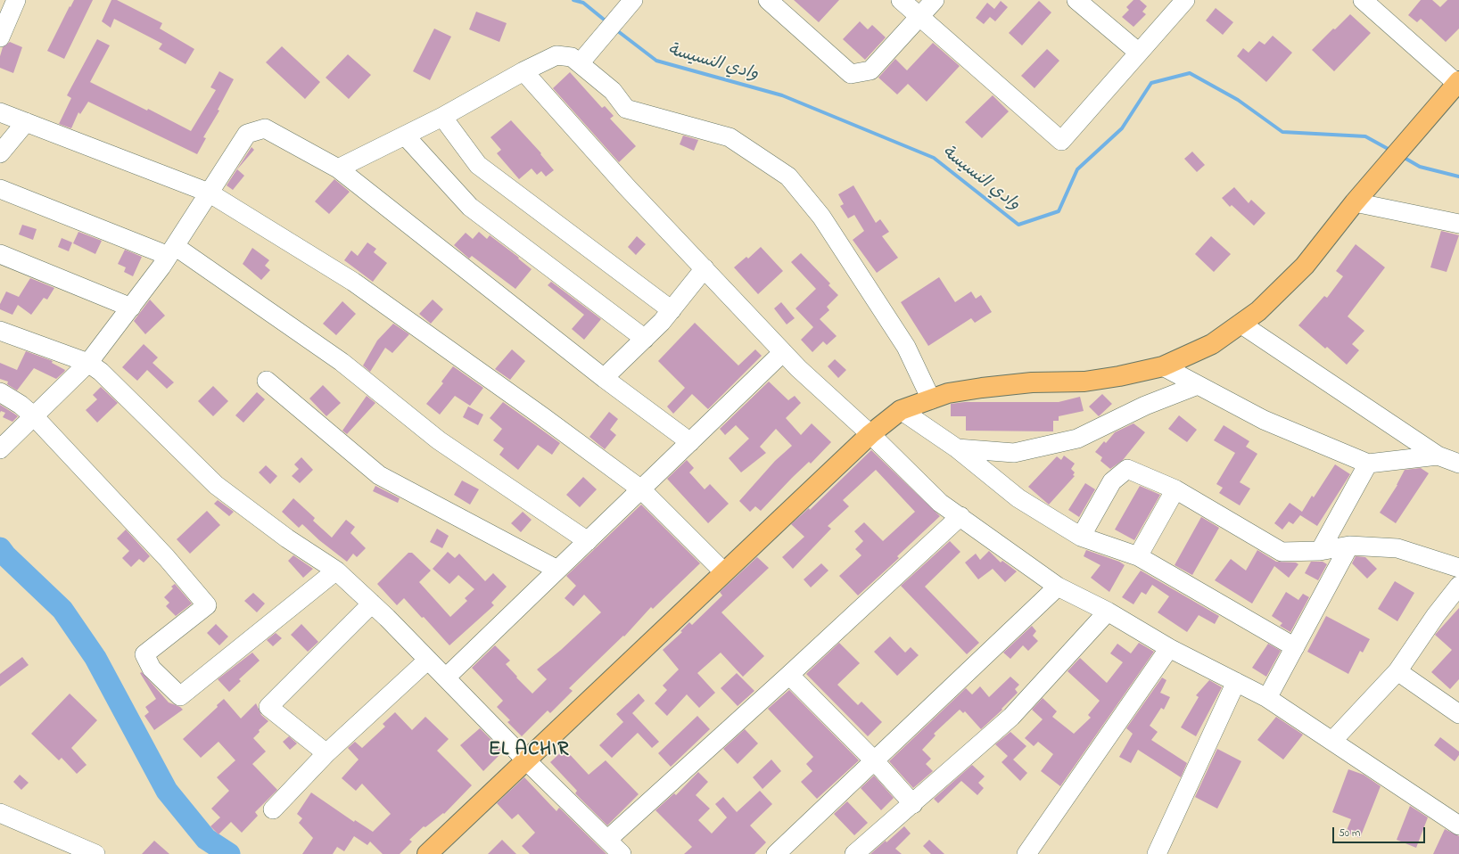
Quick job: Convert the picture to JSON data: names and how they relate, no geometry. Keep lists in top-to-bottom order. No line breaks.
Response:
{"districts":["EL ACHIR"],"water":["وادي النسيسة"],"scale_bar":"50 m"}
